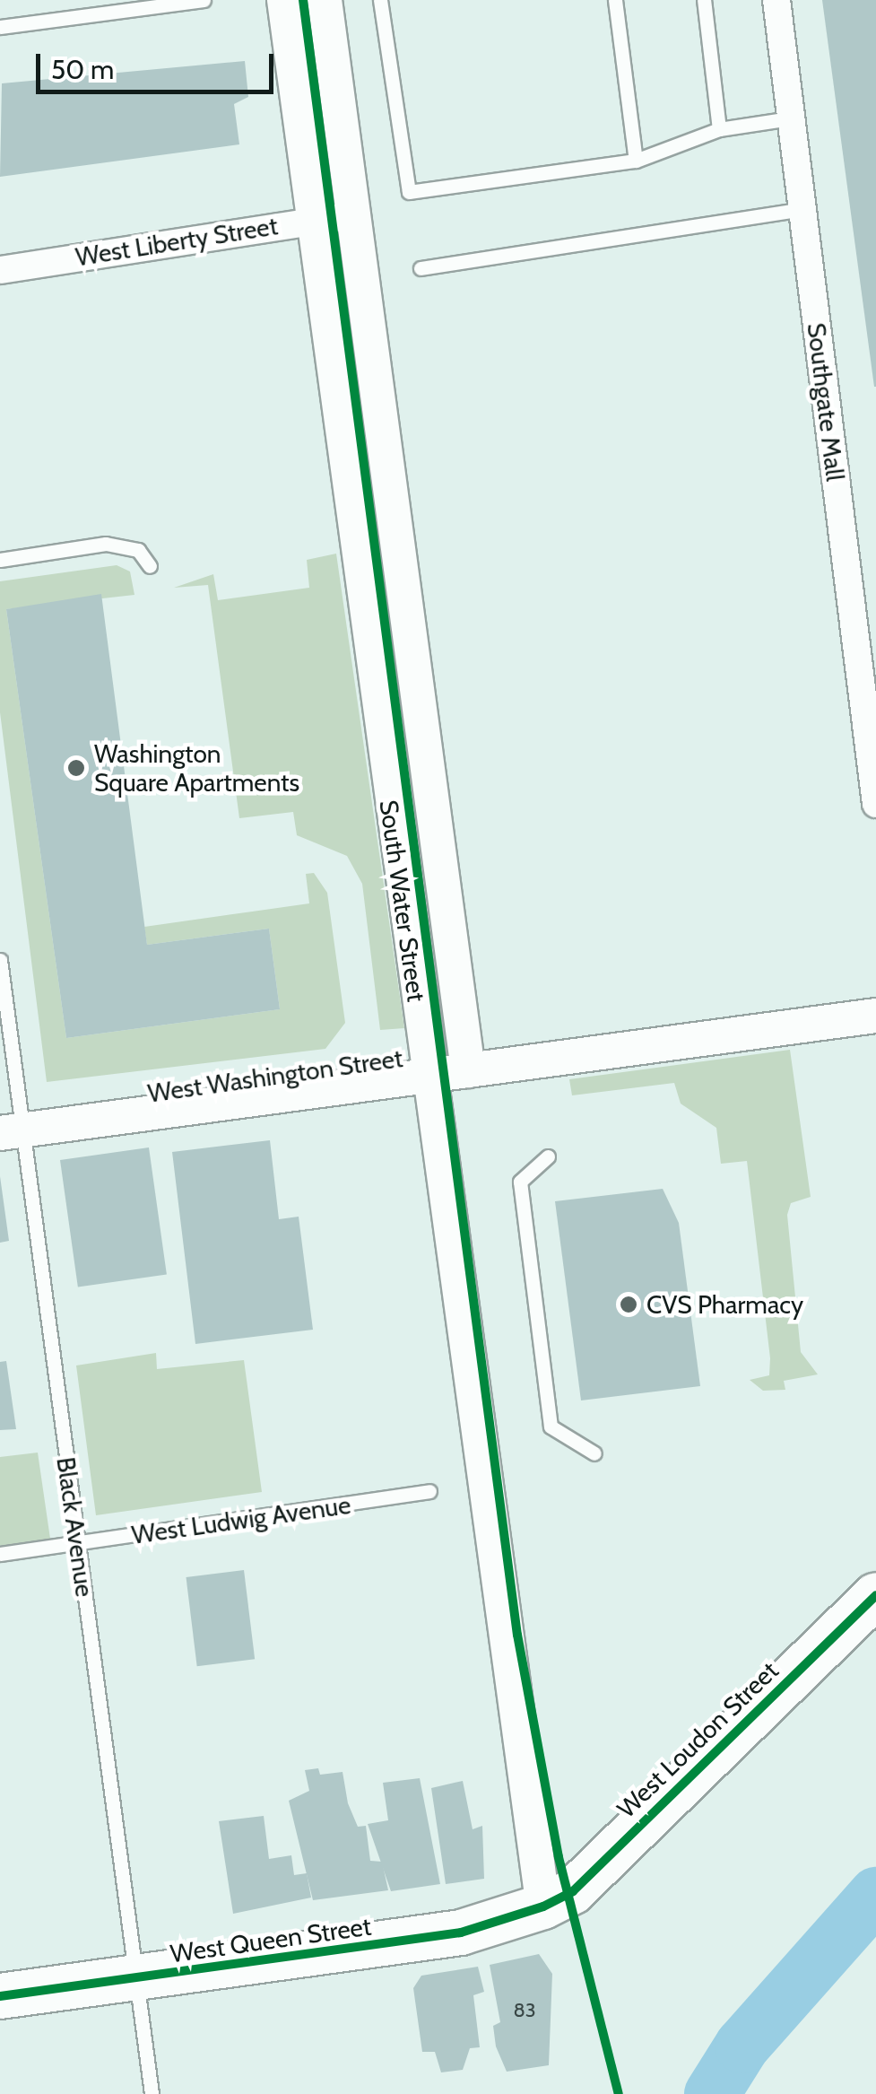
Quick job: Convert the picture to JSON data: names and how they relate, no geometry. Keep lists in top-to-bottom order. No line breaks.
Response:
{"streets":{"highway":["West Loudon Street","West Queen Street"],"street":["West Liberty Street","Southgate Mall","South Water Street","West Washington Street"],"lane":["West Ludwig Avenue","Black Avenue"]},"crossings":[["West Liberty Street","South Water Street"],["South Water Street","West Washington Street"],["South Water Street","West Loudon Street"],["South Water Street","West Queen Street"],["West Washington Street","Black Avenue"],["West Ludwig Avenue","Black Avenue"],["Black Avenue","West Queen Street"],["West Loudon Street","West Queen Street"]],"places":["Washington Square Apartments","CVS Pharmacy"],"house_numbers":["83"],"scale_bar":"50 m"}
